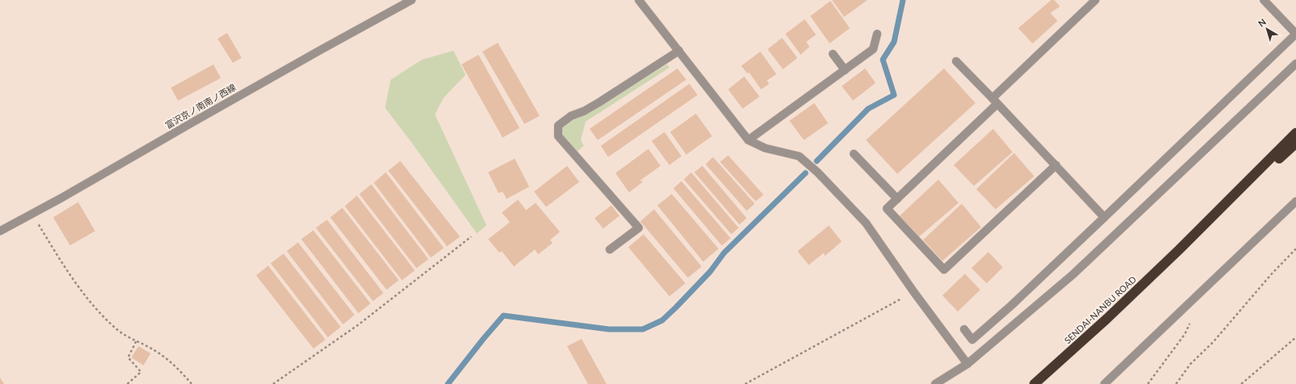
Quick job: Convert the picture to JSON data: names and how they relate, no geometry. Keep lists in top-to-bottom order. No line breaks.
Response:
{"streets":{"highway":["SENDAI-NANBU ROAD"],"street":["富沢京ノ南南ノ西線"]},"north":"top left"}
